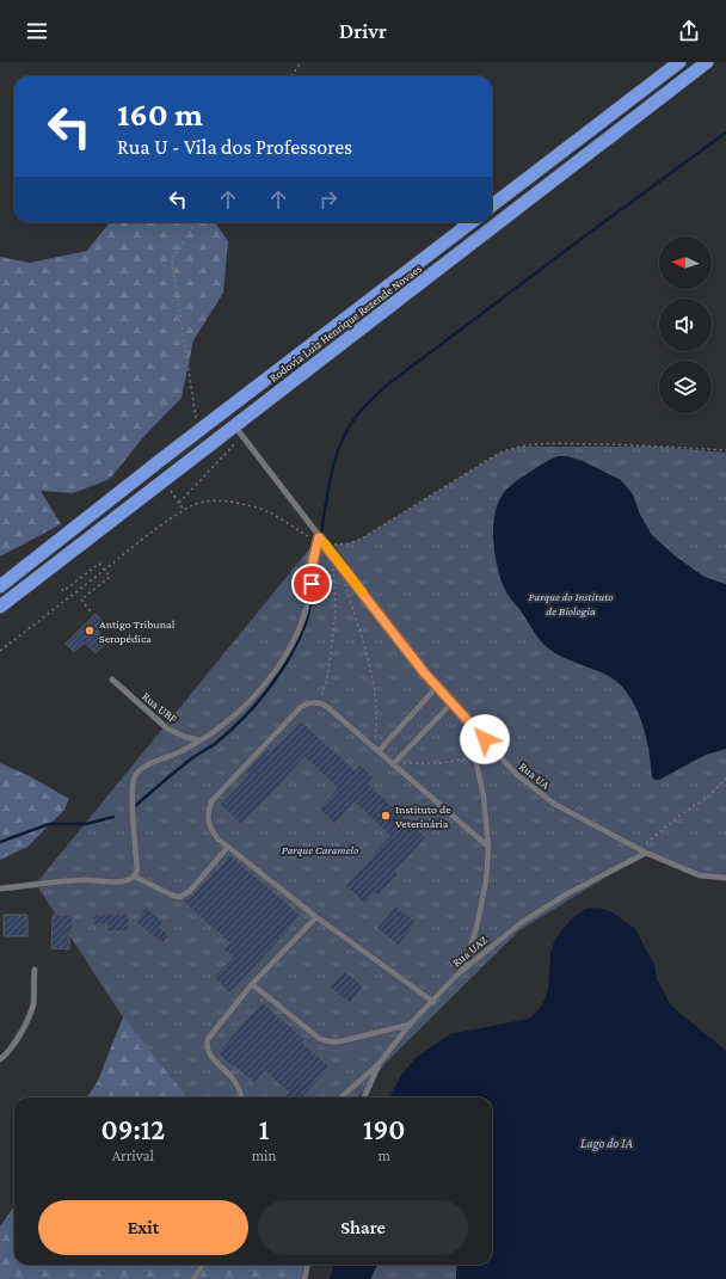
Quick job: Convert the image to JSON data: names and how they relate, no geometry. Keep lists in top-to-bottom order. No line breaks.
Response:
{"streets":{"highway":["Rodovia Luiz Henrique Rezende Novaes"],"lane":["Rua UBF","Rua UA","Rua UAZ"]},"crossings":[["Rodovia Luiz Henrique Rezende Novaes","Rua UA"],["Rua UA","Rua UAZ"]],"water":["Lago do IA"],"parks":["Parque do Instituto de Biologia","Parque Caramelo"],"places":["Antigo Tribunal Seropédica","Instituto de Veterinária"],"north":"left","page":{"header":"Drivr","turn":["160 m","Rua U - Vila dos Professores"],"eta":["09:12","Arrival","1","min","190","m"],"buttons":["Exit","Share"]}}
